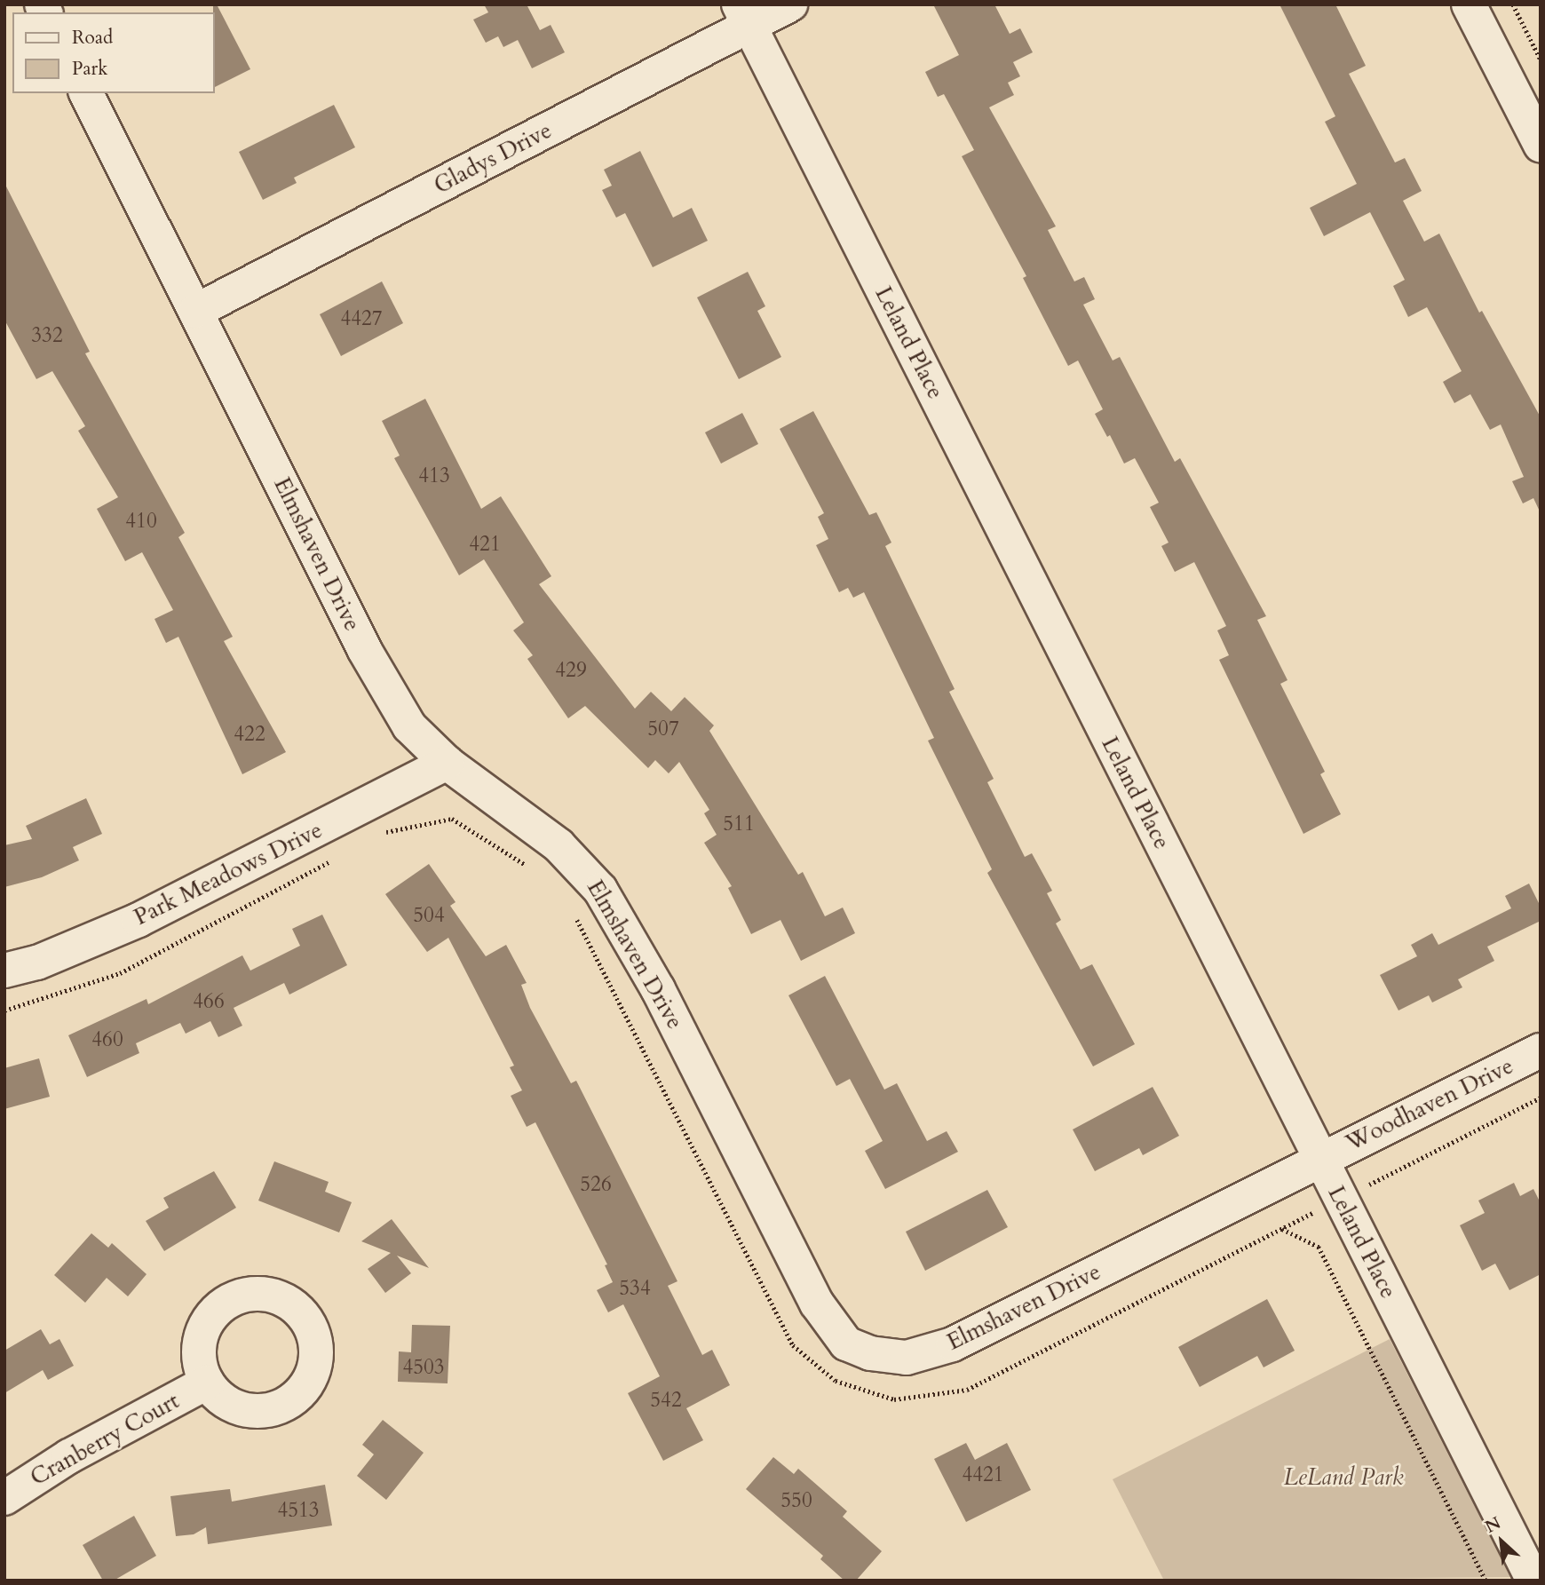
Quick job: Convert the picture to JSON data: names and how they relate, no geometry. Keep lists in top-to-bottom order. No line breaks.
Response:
{"streets":{"street":["Gladys Drive","Leland Place","Elmshaven Drive","Park Meadows Drive","Woodhaven Drive","Cranberry Court"]},"crossings":[["Gladys Drive","Leland Place"],["Gladys Drive","Elmshaven Drive"],["Leland Place","Elmshaven Drive"],["Leland Place","Woodhaven Drive"],["Elmshaven Drive","Park Meadows Drive"],["Elmshaven Drive","Woodhaven Drive"]],"parks":["LeLand Park"],"house_numbers":["4427","332","413","410","421","429","507","422","511","504","466","460","526","534","4503","542","4421","550","4513"],"legend":["Road","Park"],"north":"top left"}
